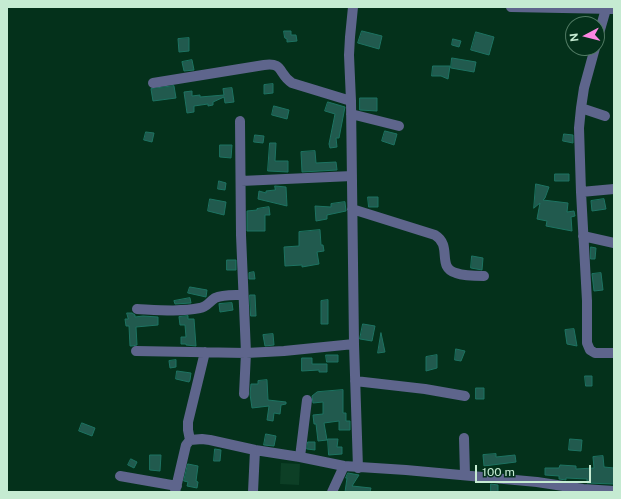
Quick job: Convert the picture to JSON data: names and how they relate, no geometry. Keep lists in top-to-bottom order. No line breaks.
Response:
{"scale_bar":"100 m","north":"left"}
